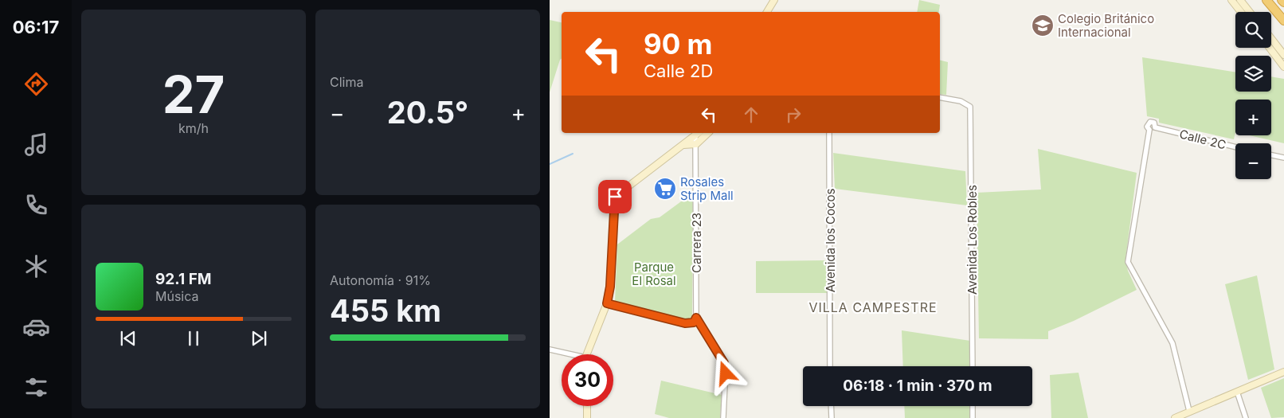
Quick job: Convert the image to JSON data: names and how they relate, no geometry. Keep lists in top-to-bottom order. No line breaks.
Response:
{"streets":{"street":["Calle 2C","Avenida Los Robles","Avenida los Cocos","Carrera 23"]},"districts":["VILLA CAMPESTRE"],"parks":["Parque El Rosal"],"places":{"school or university":["Colegio Británico Internacional"],"supermarket":["Rosales Strip Mall"]},"page":{"tabs":"06:17","tile":[["27","km/h"],"Clima",["Autonomía · 91%","455 km"]],"map_buttons":["+","−"],"turn":["90 m","Calle 2D"],"heat":["−","20.5°","+"],"song":["92.1 FM","Música"],"limit":"30","trip":"06:18 · 1 min · 370 m"}}
